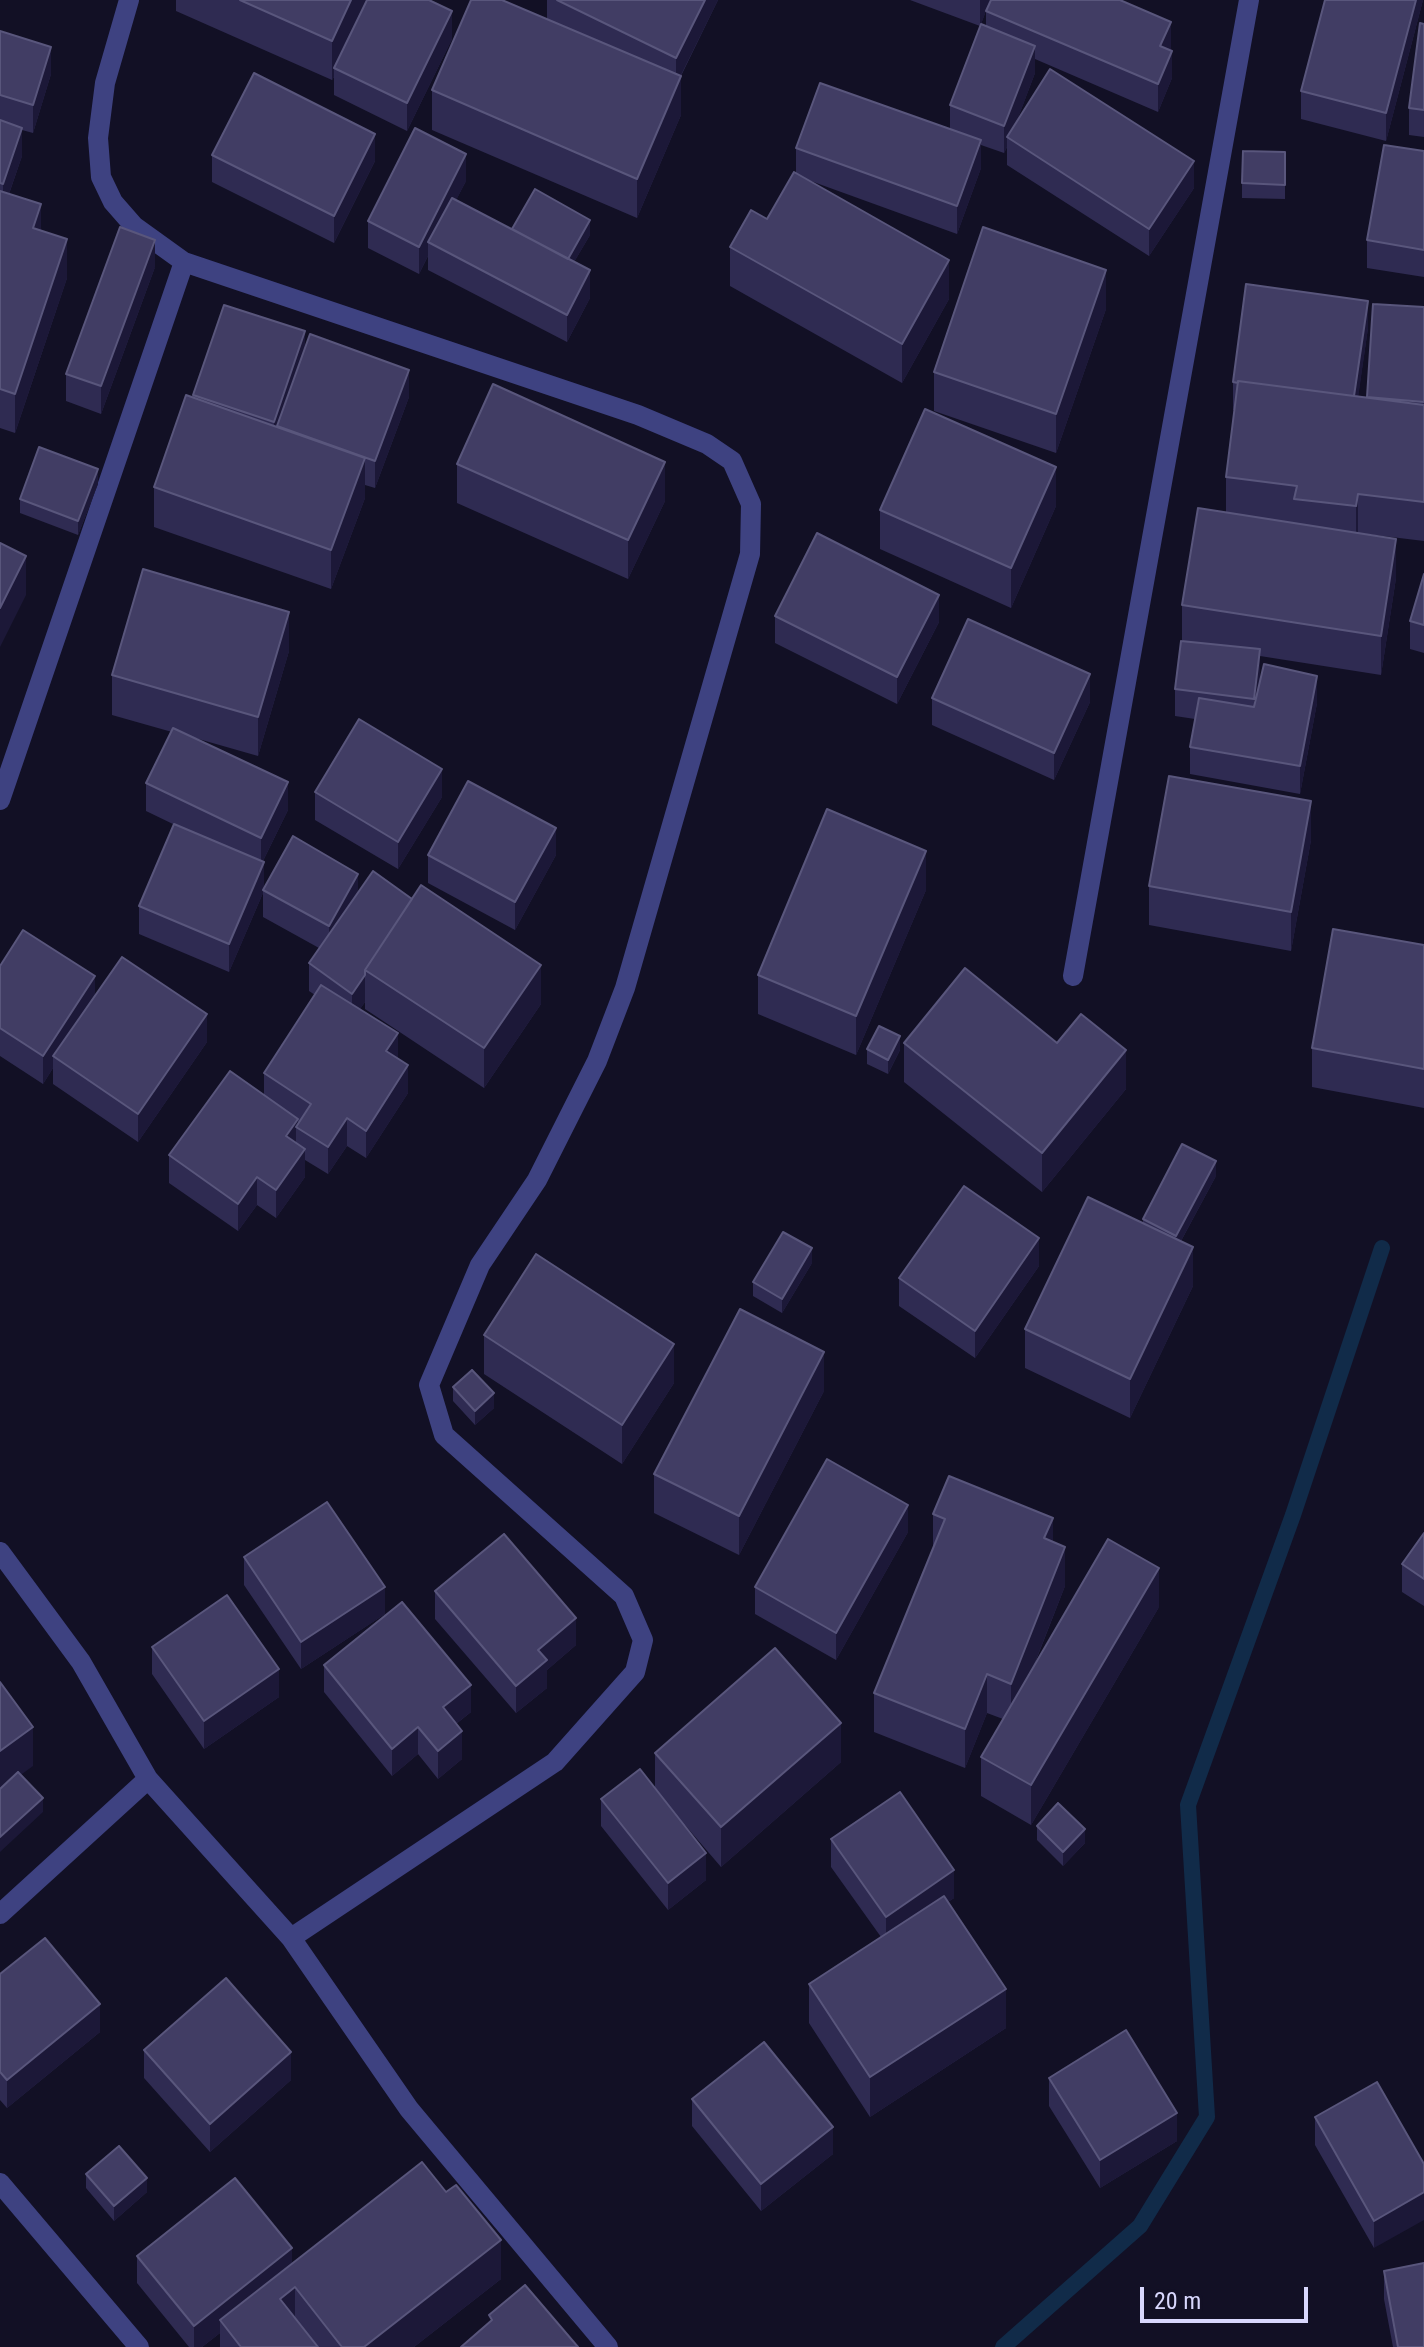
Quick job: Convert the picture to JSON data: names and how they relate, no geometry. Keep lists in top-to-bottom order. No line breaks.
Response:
{"scale_bar":"20 m"}
